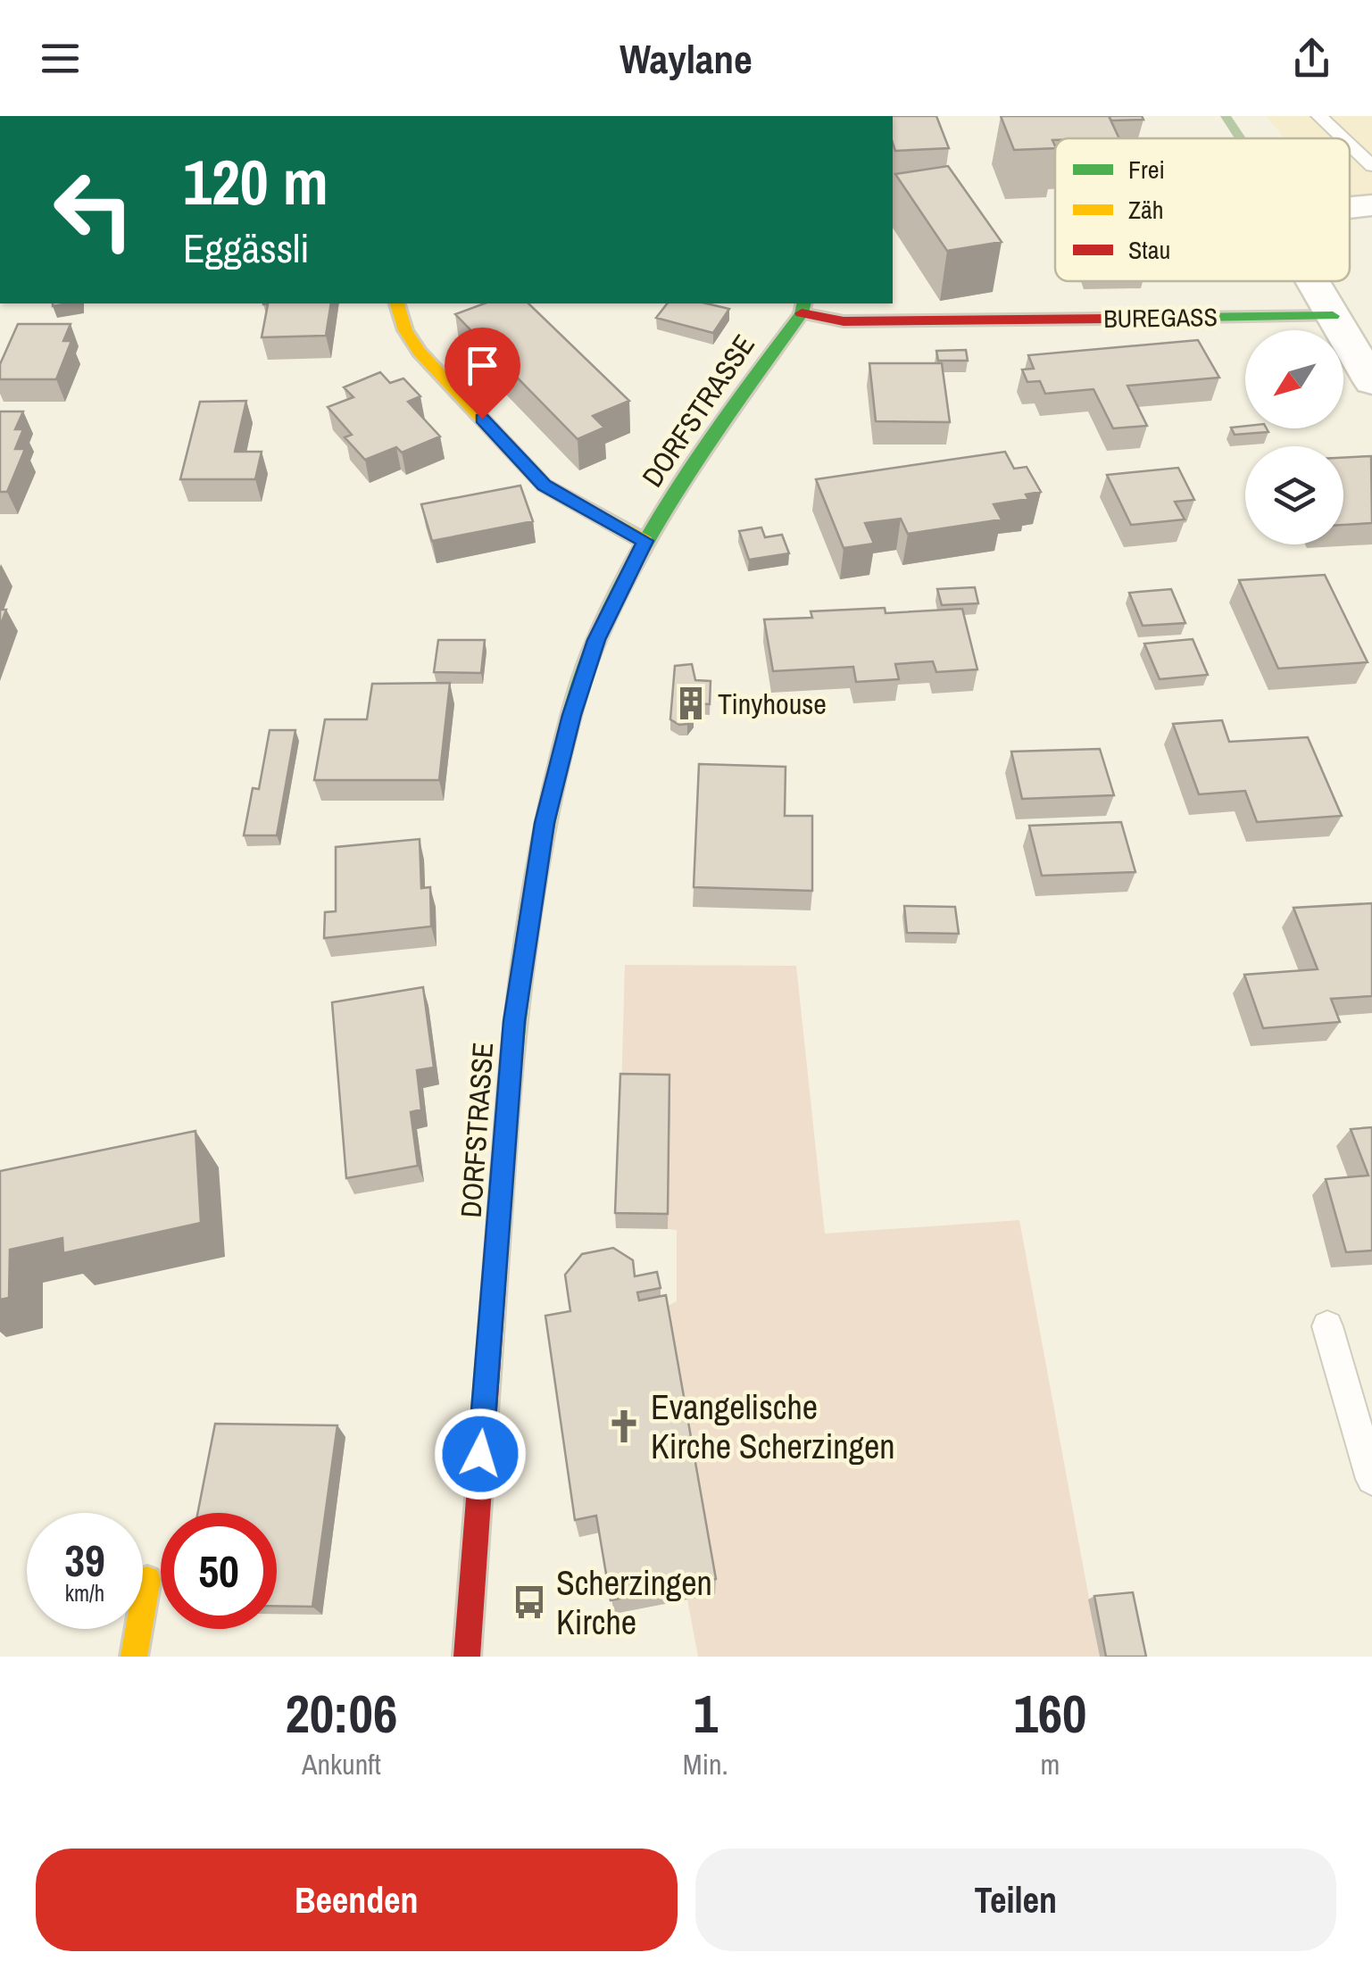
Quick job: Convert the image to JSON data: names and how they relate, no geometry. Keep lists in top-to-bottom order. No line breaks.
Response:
{"streets":{"main road":["BUREGASS","DORFSTRASSE"]},"crossings":[["BUREGASS","DORFSTRASSE"]],"places":{"building":["Tinyhouse"],"church":["Evangelische Kirche Scherzingen"],"bus stop":["Scherzingen Kirche"]},"legend":["Frei","Zäh","Stau"],"north":"bottom left","page":{"header":"Waylane","turn":["120 m","Eggässli"],"speed":"39 km/h","limit":"50","eta":["20:06","Ankunft","1","Min.","160","m"],"buttons":["Beenden","Teilen"]}}
